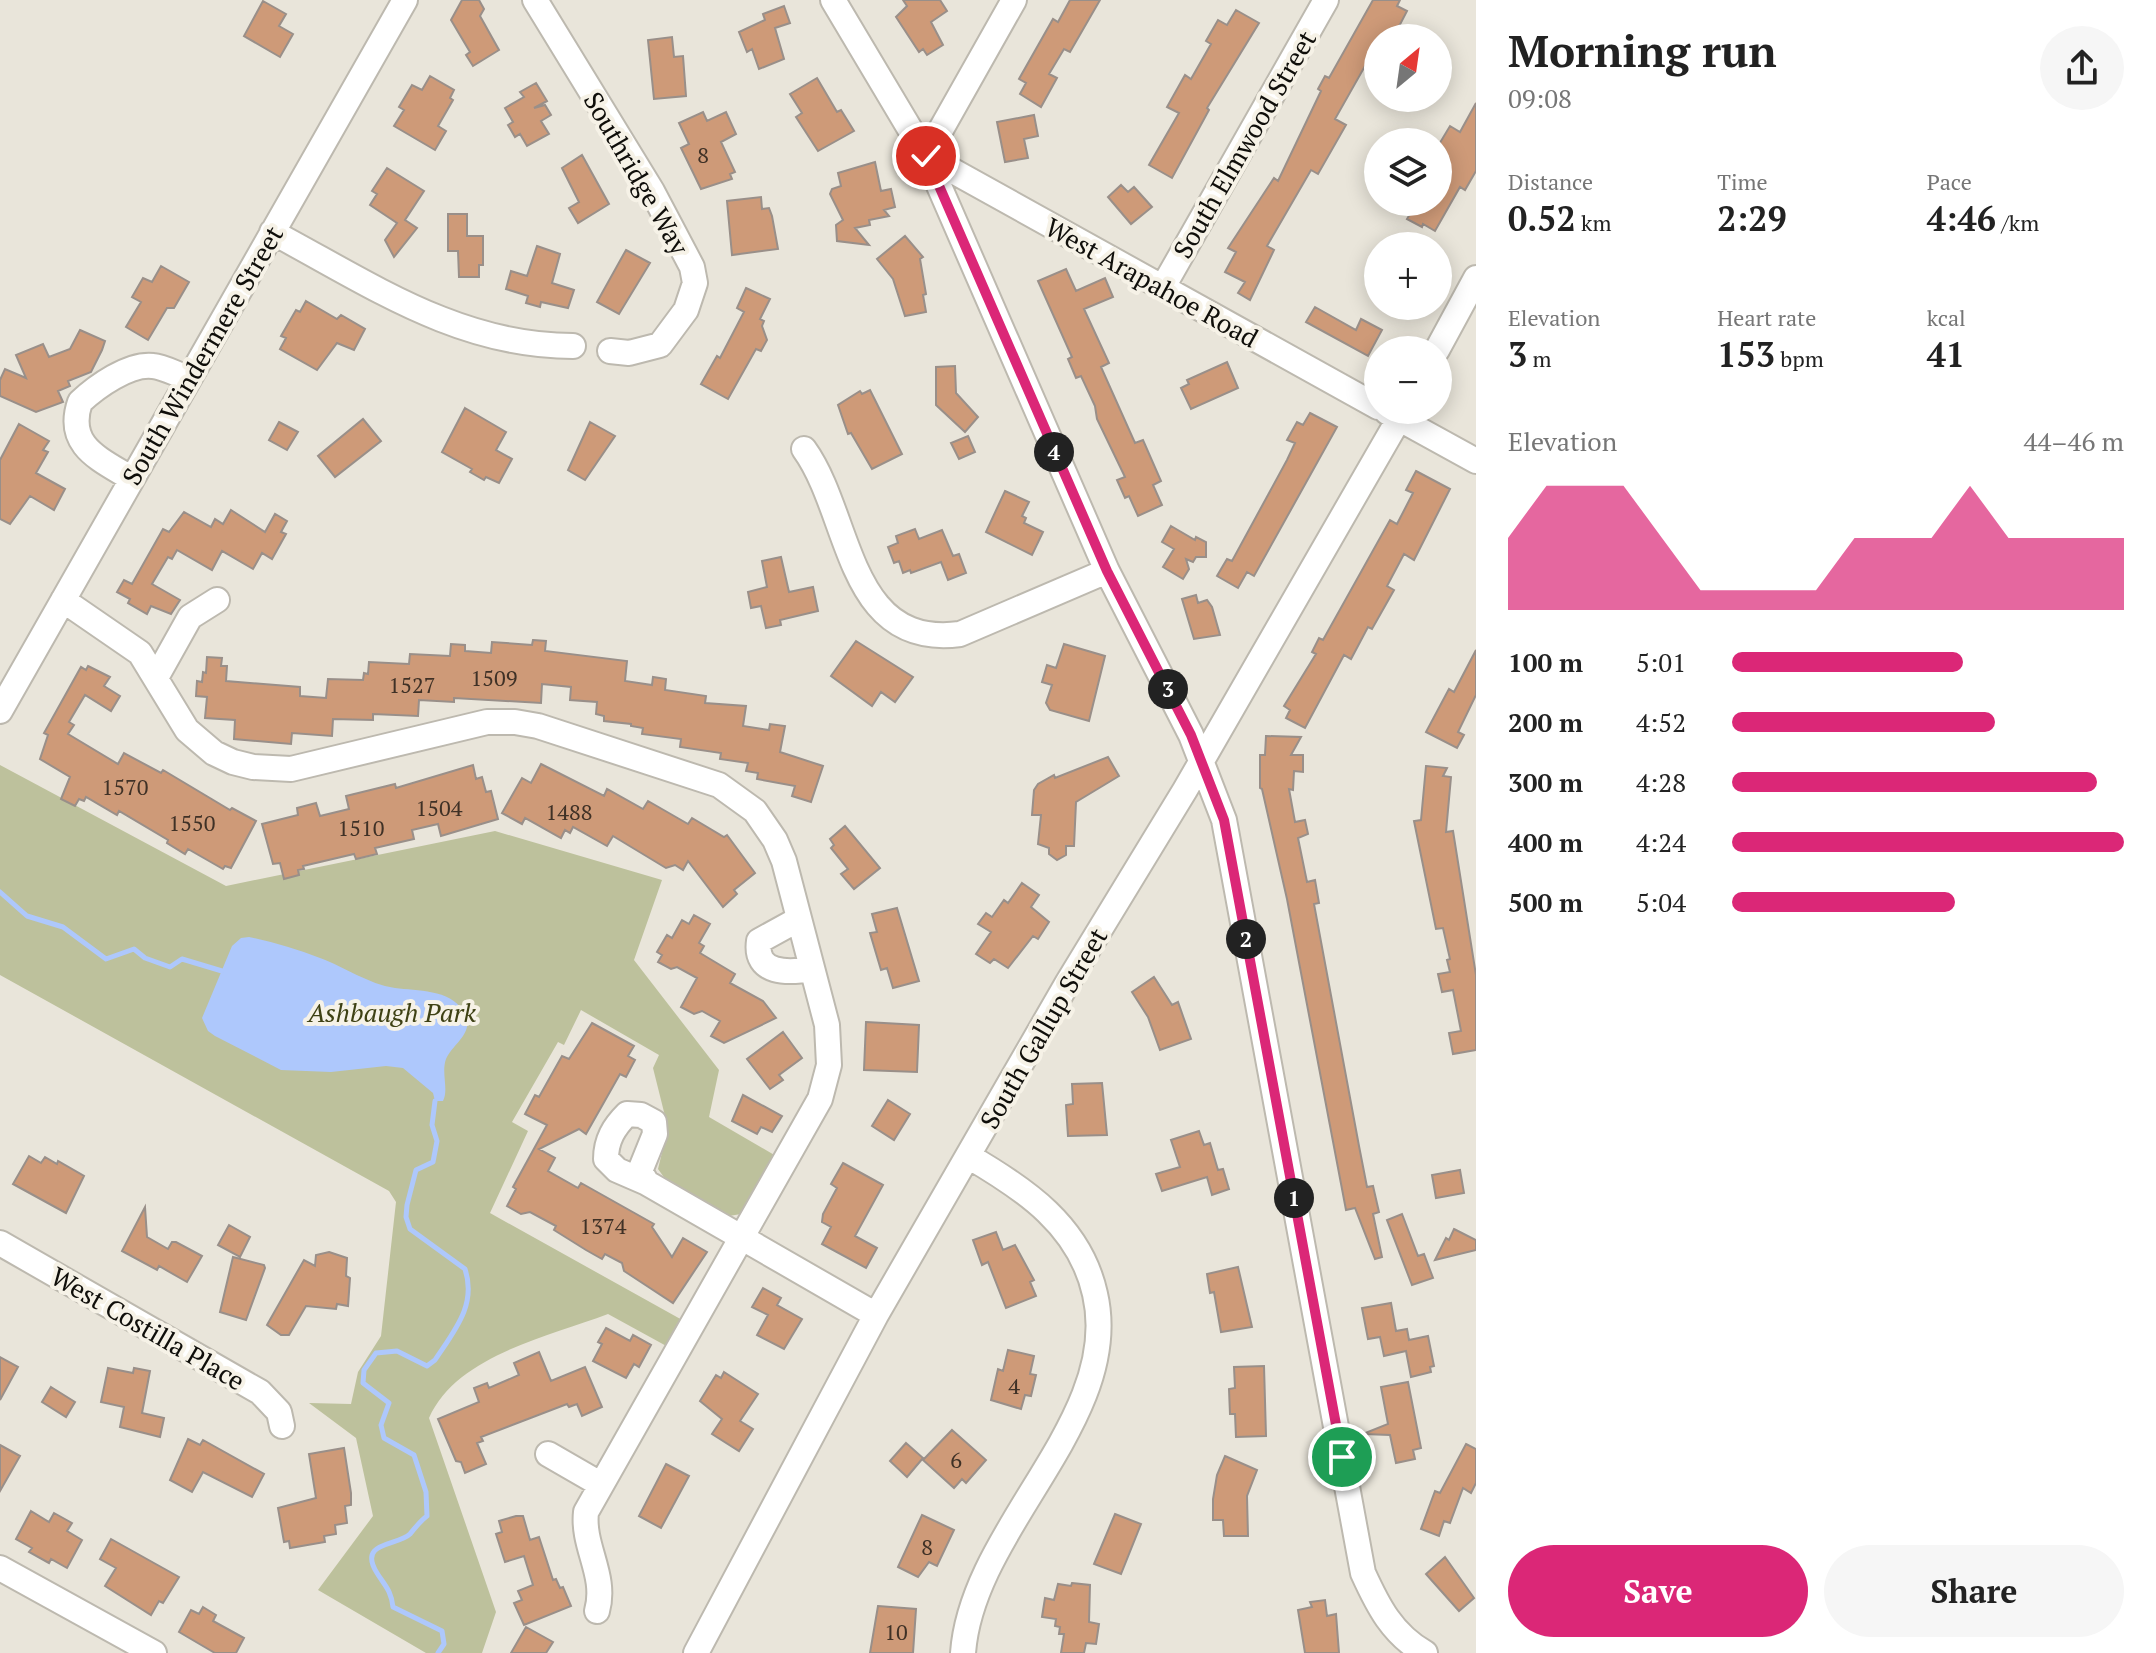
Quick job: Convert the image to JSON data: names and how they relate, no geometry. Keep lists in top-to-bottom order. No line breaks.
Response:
{"streets":{"street":["South Elmwood Street","Southridge Way","West Arapahoe Road","South Windermere Street","South Gallup Street","West Costilla Place"]},"crossings":[["South Elmwood Street","West Arapahoe Road"]],"parks":["Ashbaugh Park"],"house_numbers":["8","1509","1527","1570","1504","1488","1550","1510","1374","4","6","8","10"],"north":"top right","page":{"heading":["Morning run","09:08"],"map_buttons":["+","−"],"stats":[["Distance","0.52 km"],["Time","2:29"],["Pace","4:46 /km"],["Elevation","3 m"],["Heart rate","153 bpm"],["kcal","41"]],"chart":["Elevation","44–46 m"],"pins":["4","3","2","1"],"list":[{"name":"100 m","note":"5:01"},{"name":"200 m","note":"4:52"},{"name":"300 m","note":"4:28"},{"name":"400 m","note":"4:24"},{"name":"500 m","note":"5:04"}],"buttons":["Save","Share"]}}
